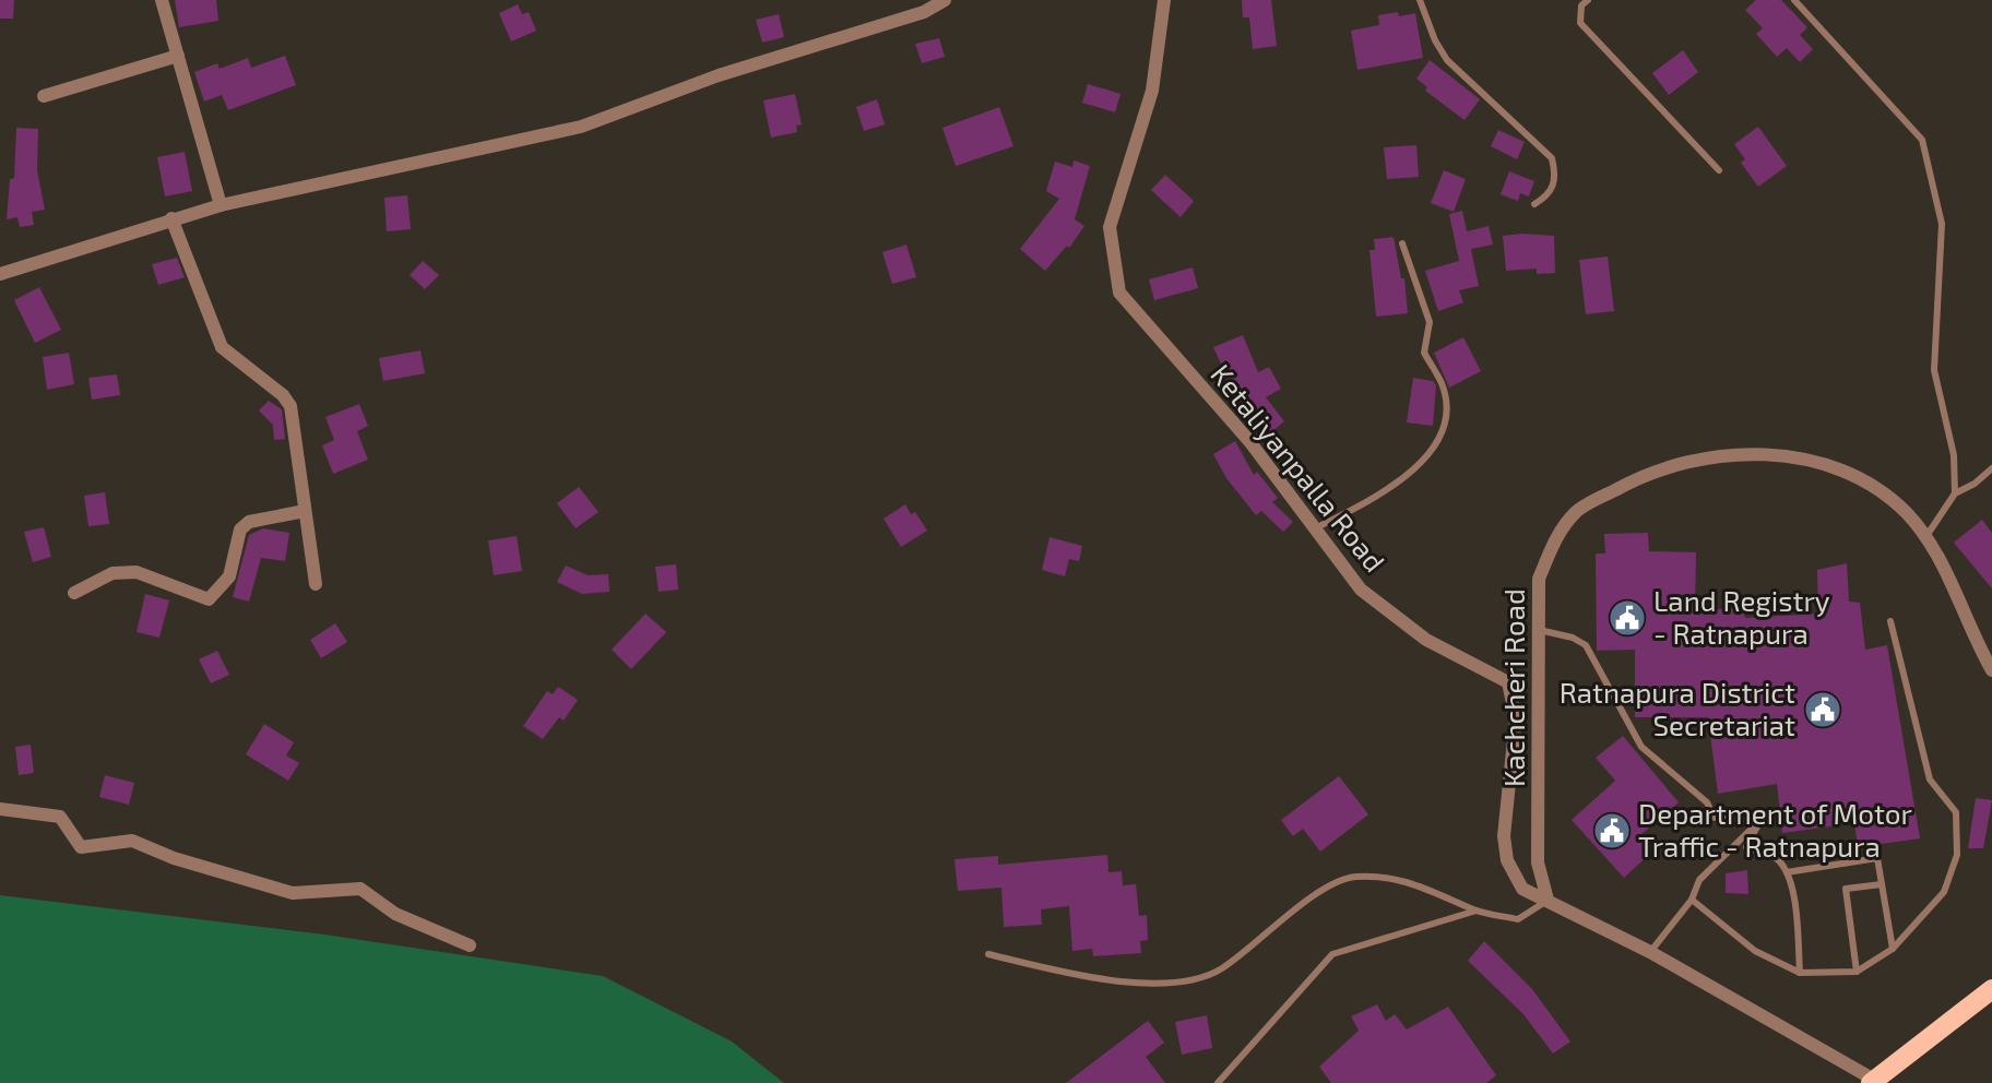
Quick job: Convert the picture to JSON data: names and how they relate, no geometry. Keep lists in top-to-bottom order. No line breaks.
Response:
{"streets":{"street":["Ketaliyanpalla Road","Kachcheri Road"]},"crossings":[["Ketaliyanpalla Road","Kachcheri Road"]],"places":{"public building":["Land Registry - Ratnapura","Ratnapura District Secretariat","Department of Motor Traffic - Ratnapura"]}}
